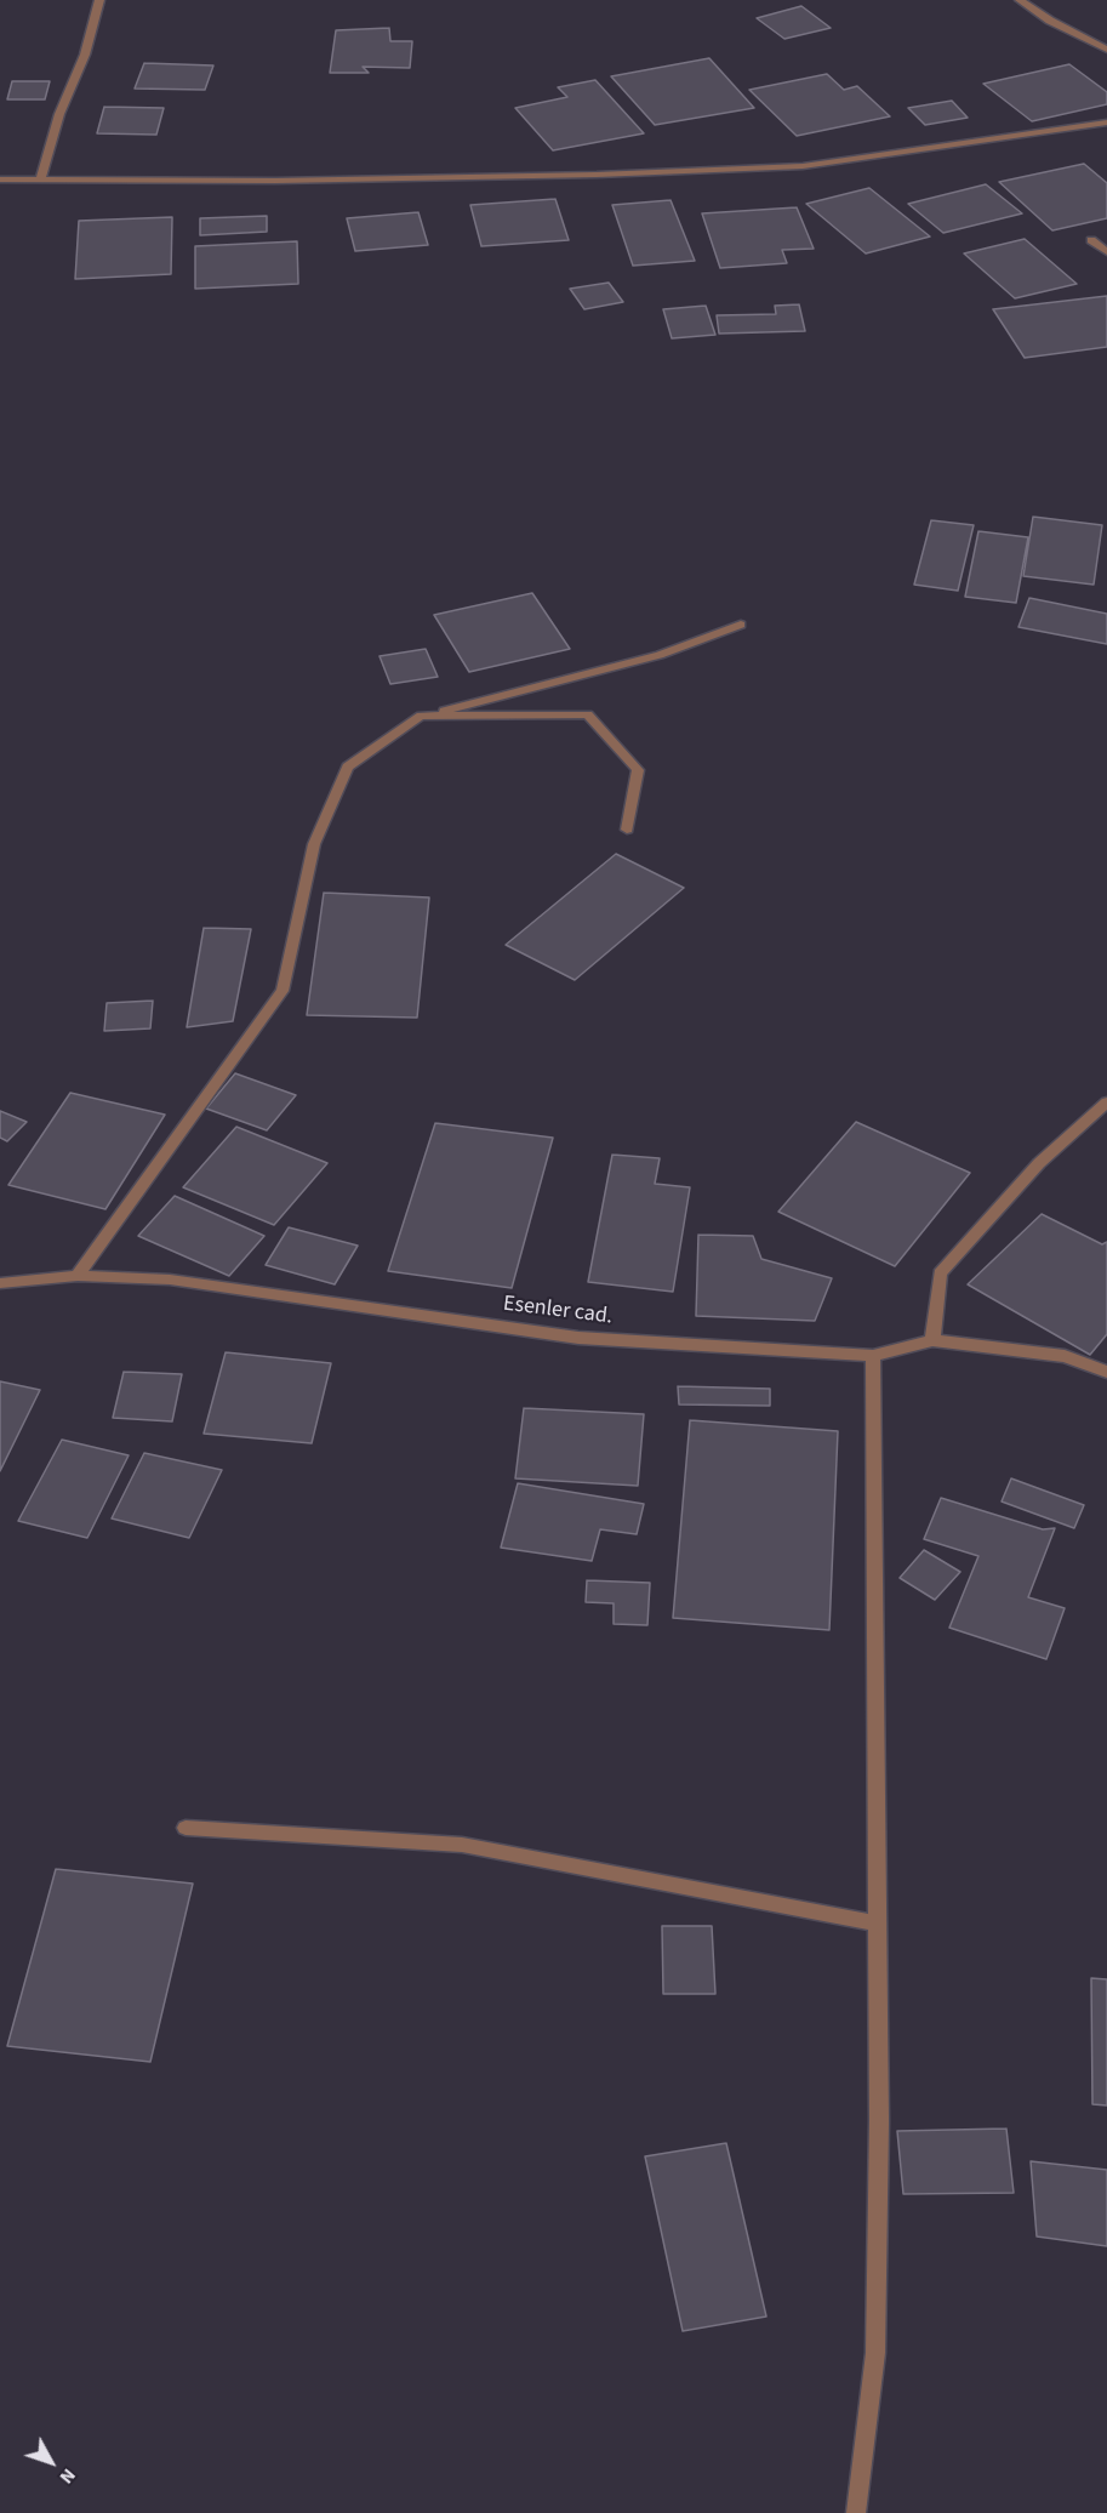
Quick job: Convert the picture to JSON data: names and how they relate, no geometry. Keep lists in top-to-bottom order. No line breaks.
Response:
{"streets":{"street":["Esenler cad."]},"north":"bottom right"}
